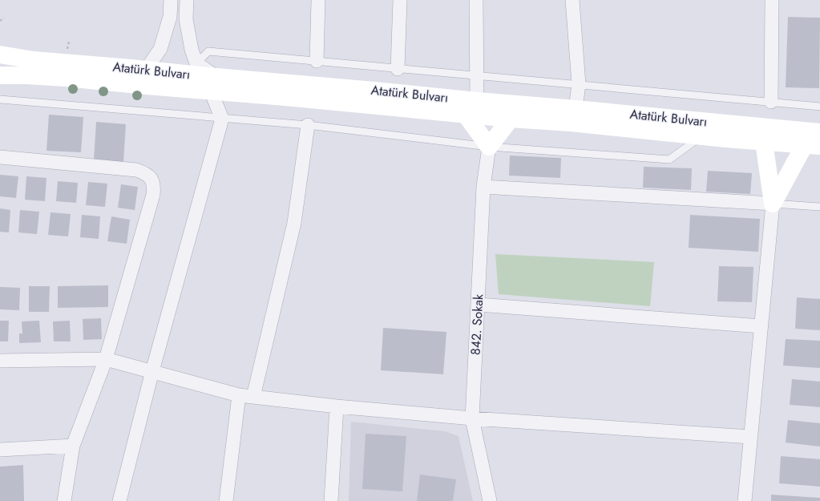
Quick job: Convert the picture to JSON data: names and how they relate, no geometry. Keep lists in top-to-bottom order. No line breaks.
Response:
{"streets":{"main road":["Atatürk Bulvarı"],"street":["842. Sokak"]}}
